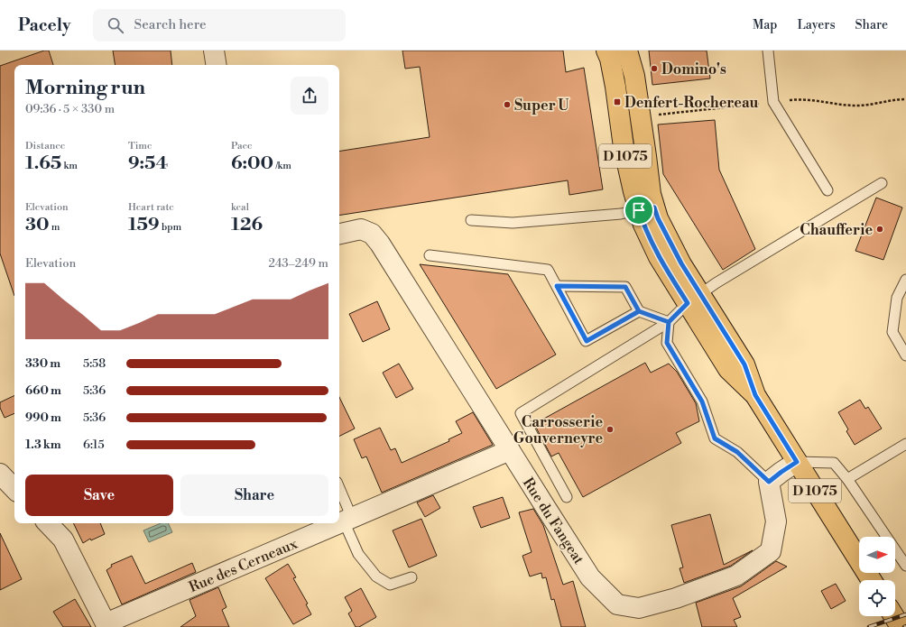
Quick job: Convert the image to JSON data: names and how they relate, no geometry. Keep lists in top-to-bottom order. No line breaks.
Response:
{"streets":{"main road":["D 1075"],"street":["Rue du Fangeat","Rue des Cerneaux"]},"crossings":[["Rue du Fangeat","Rue des Cerneaux"]],"places":{"other":["Domino's","Super U","Chaufferie","Carrosserie Gouverneyre"],"transit":["Denfert-Rochereau"]},"north":"right","page":{"header":"Pacely","search":"Search here","nav":["Map","Layers","Share"],"heading":["Morning run","09:36 · 5 × 330 m"],"stats":[["Distance","1.65 km"],["Time","9:54"],["Pace","6:00 /km"],["Elevation","30 m"],["Heart rate","159 bpm"],["kcal","126"]],"chart":["Elevation","243–249 m"],"list":[{"name":"330 m","note":"5:58"},{"name":"660 m","note":"5:36"},{"name":"990 m","note":"5:36"},{"name":"1.3 km","note":"6:15"}],"buttons":["Save","Share"]}}
